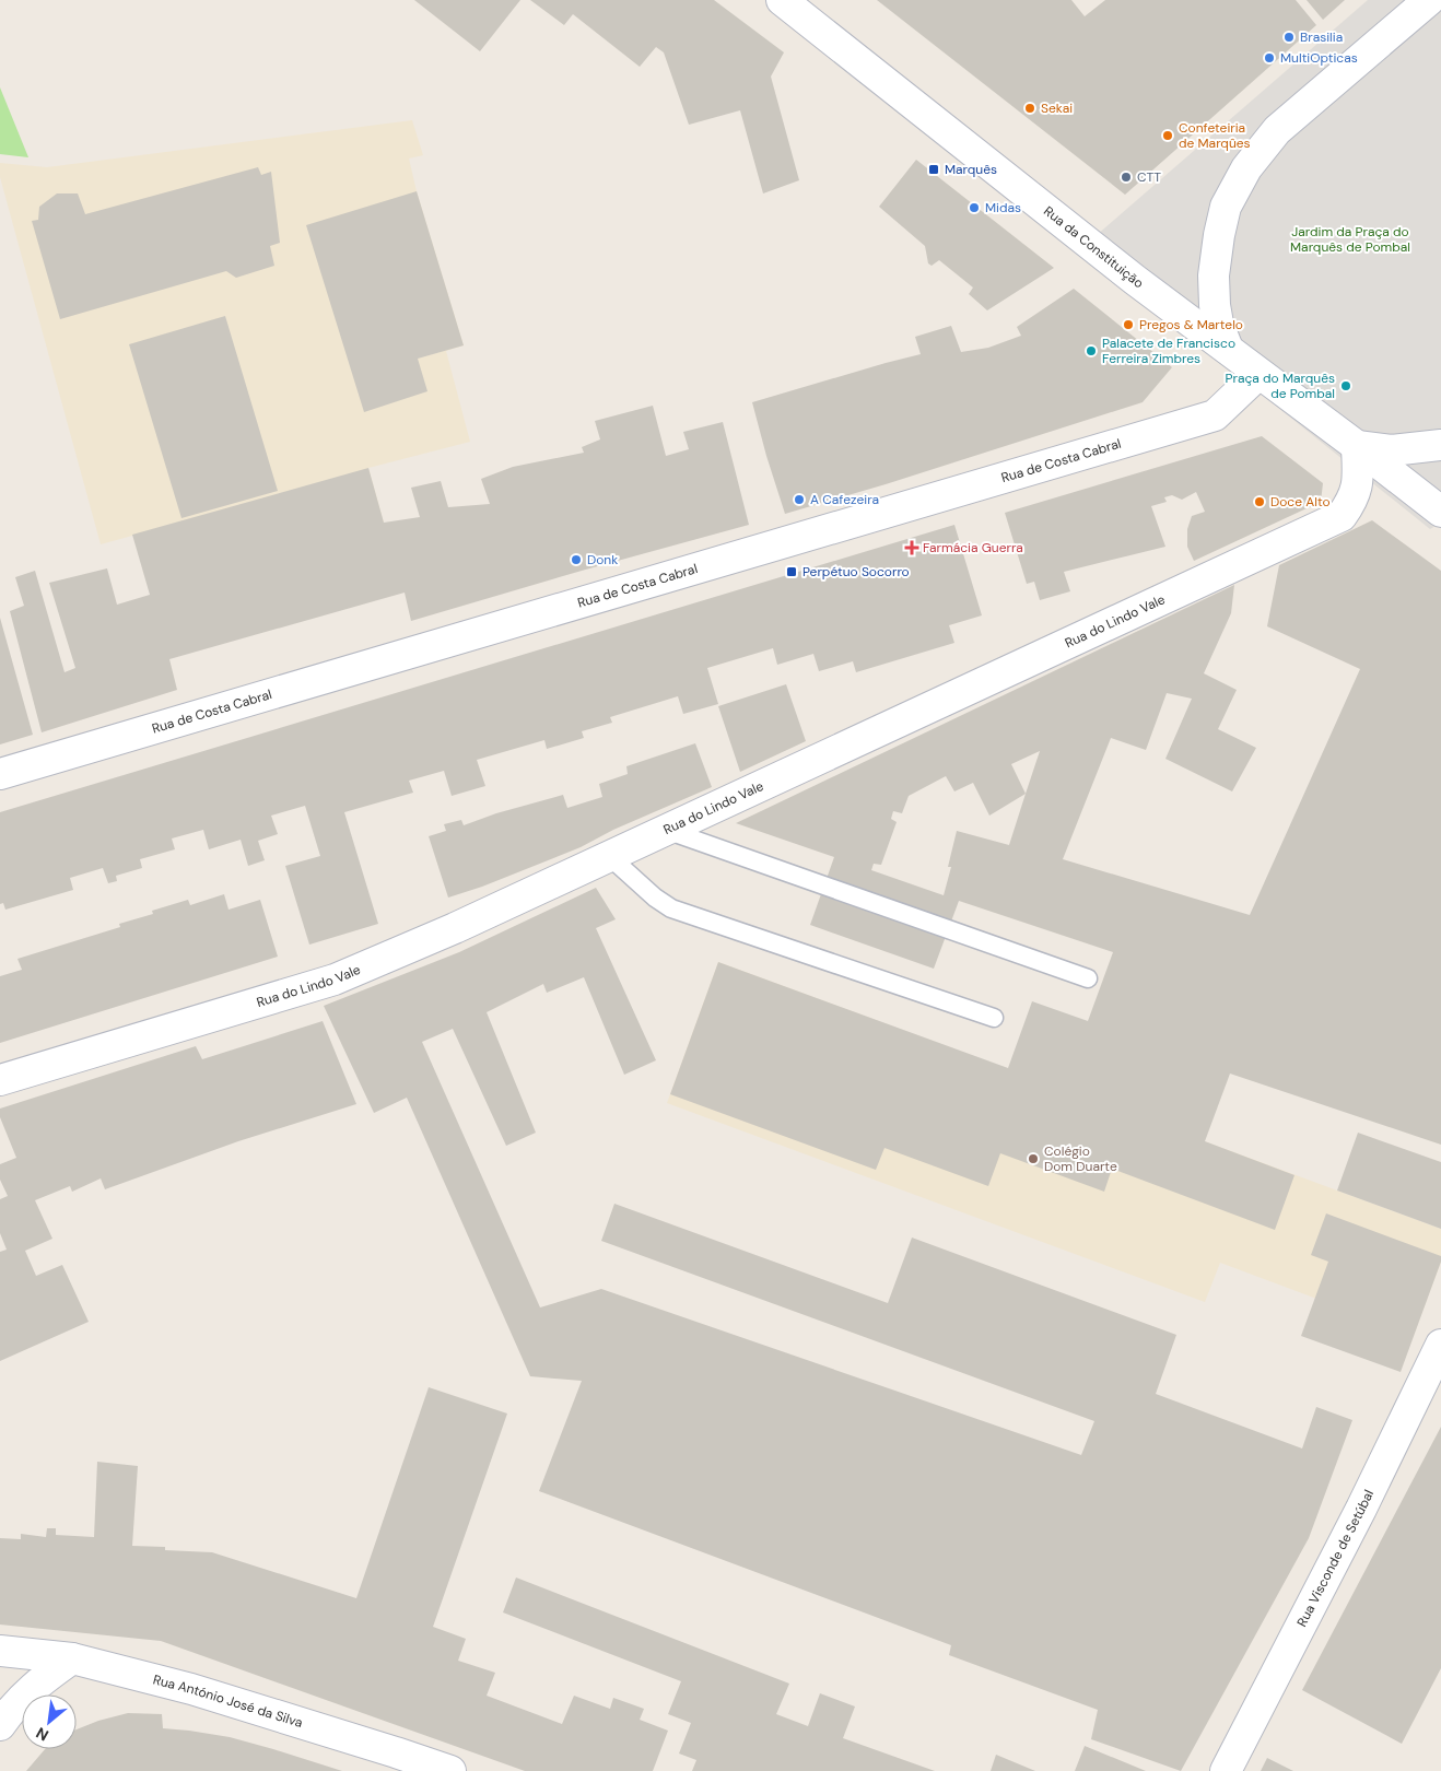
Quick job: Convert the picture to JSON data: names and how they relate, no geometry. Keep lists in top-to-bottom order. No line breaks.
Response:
{"streets":{"main road":["Rua da Constituição","Rua de Costa Cabral","Rua do Lindo Vale","Rua Visconde de Setúbal","Rua António José da Silva"]},"parks":["Jardim da Praça do Marquês de Pombal"],"places":{"other":["Brasilia","MultiOpticas","Sekai","Confeteiria de Marqûes","CTT","Midas","Pregos & Martelo","Palacete de Francisco Ferreira Zimbres","Praça do Marquês de Pombal","A Cafezeira","Doce Alto","Donk","Colégio Dom Duarte"],"transit":["Marquês","Perpétuo Socorro"],"health":["Farmácia Guerra"]},"north":"bottom left"}
